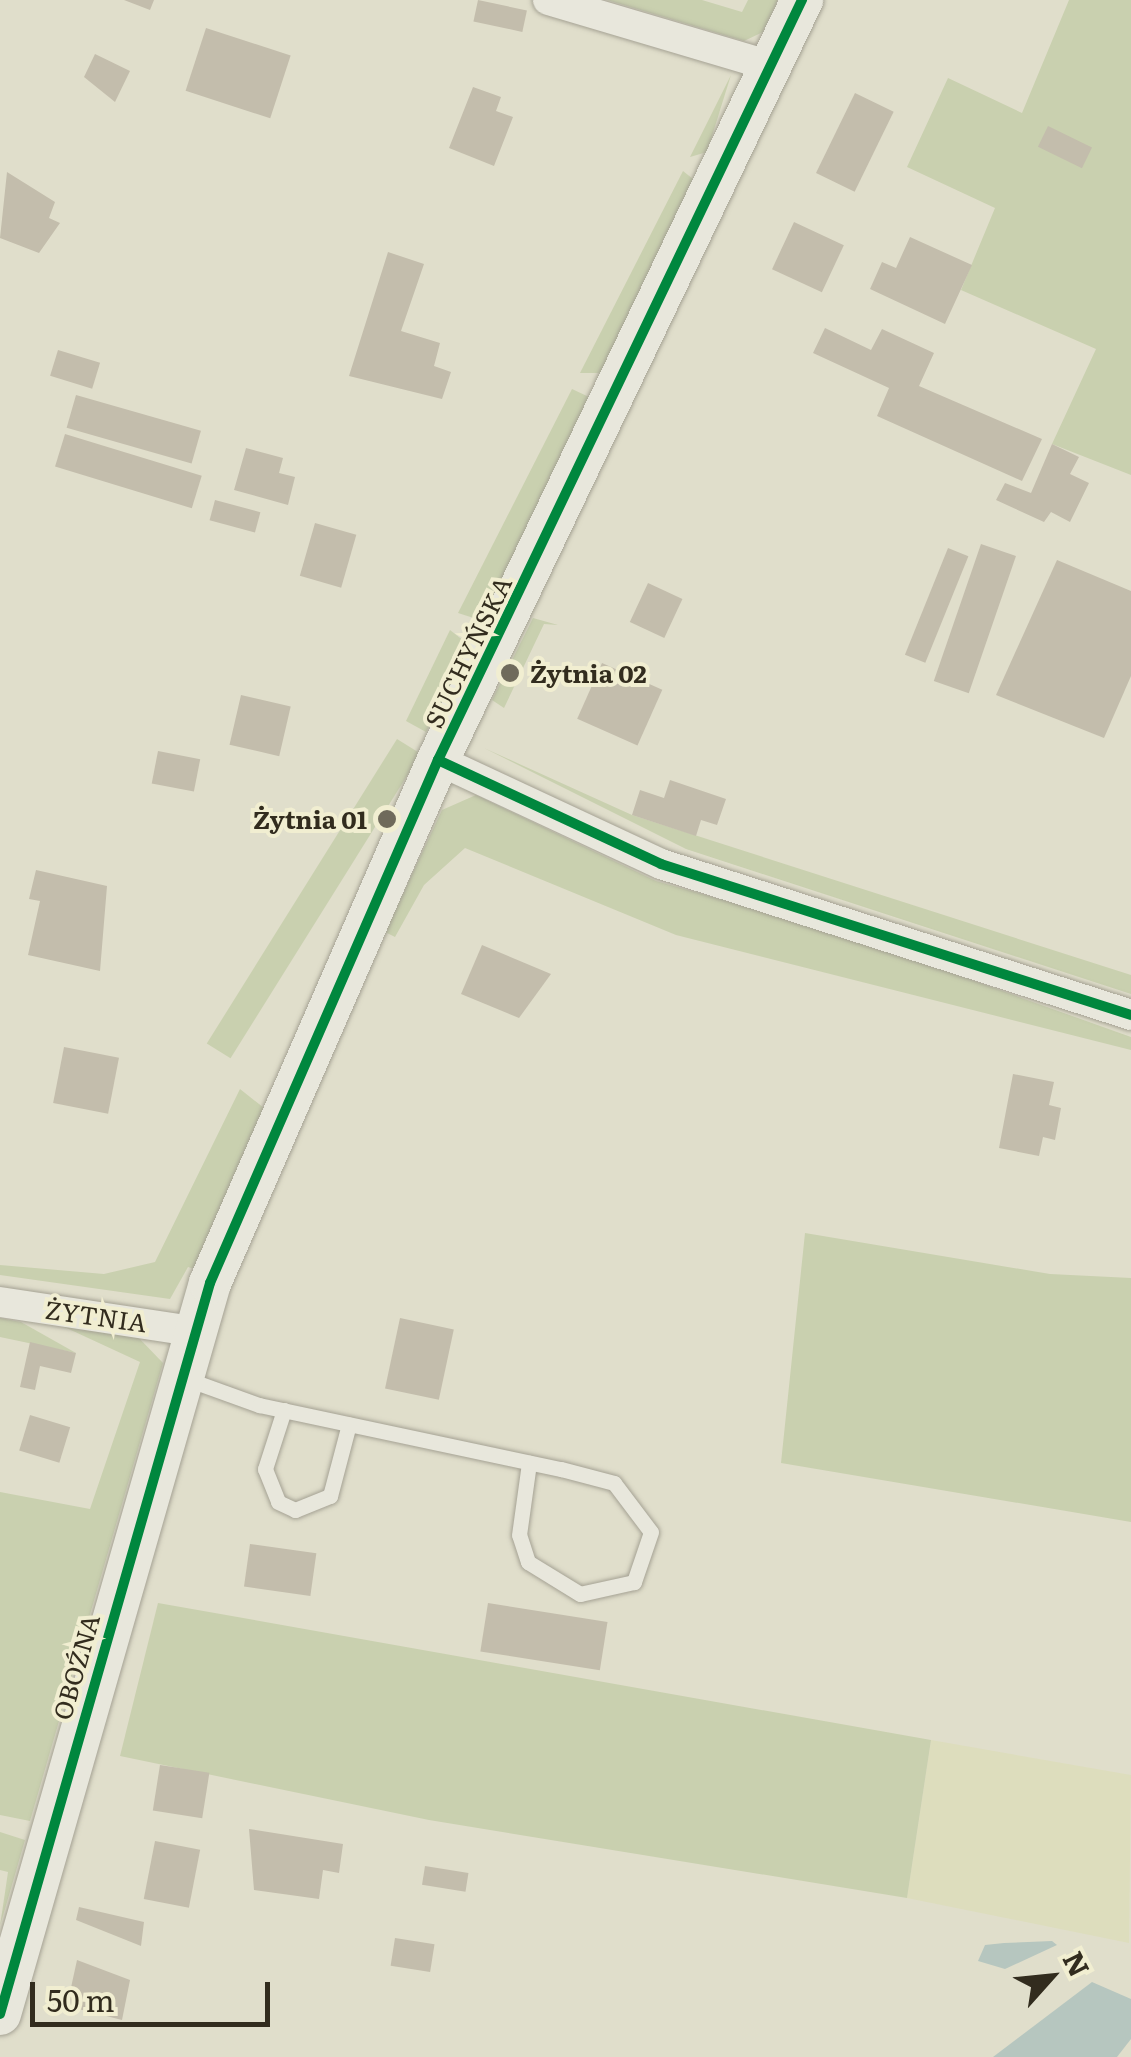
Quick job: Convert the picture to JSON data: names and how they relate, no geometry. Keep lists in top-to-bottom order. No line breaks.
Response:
{"streets":{"street":["SUCHYŃSKA","ŻYTNIA","OBOŹNA"]},"crossings":[["SUCHYŃSKA","ŻYTNIA"],["SUCHYŃSKA","OBOŹNA"],["ŻYTNIA","OBOŹNA"]],"places":["Żytnia 02","Żytnia 01"],"scale_bar":"50 m","north":"top right"}
